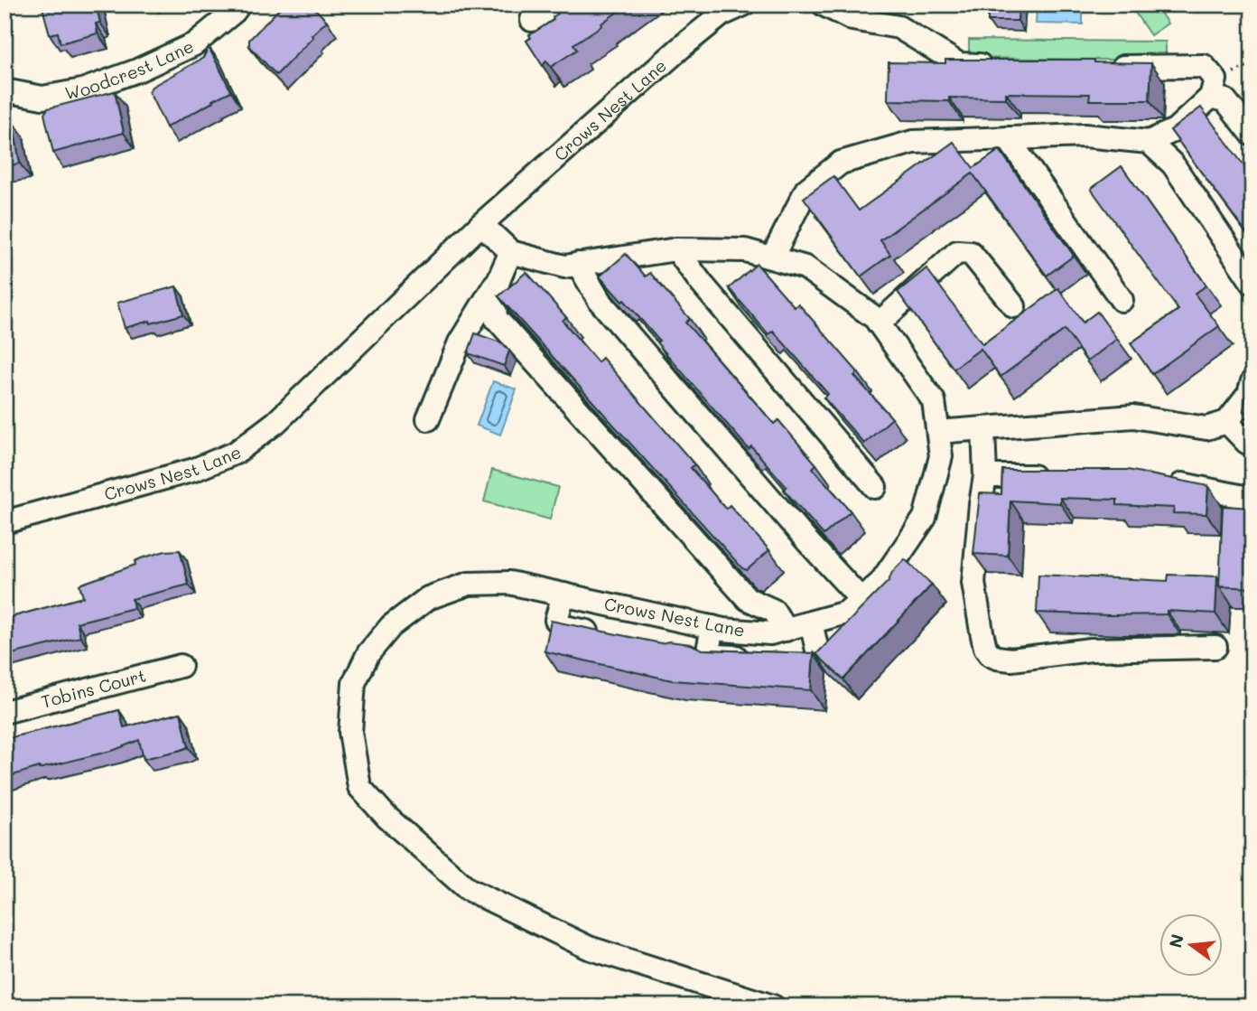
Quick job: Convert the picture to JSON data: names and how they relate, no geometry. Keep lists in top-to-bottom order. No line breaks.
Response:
{"streets":{"street":["Woodcrest Lane","Crows Nest Lane","Tobins Court"]},"north":"left"}
